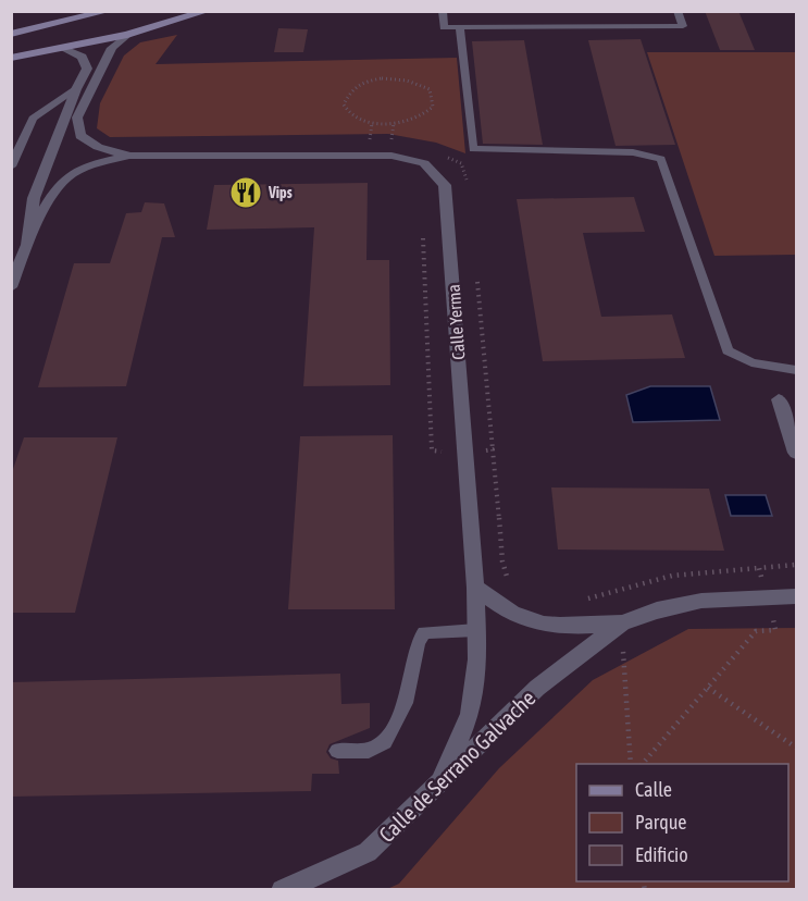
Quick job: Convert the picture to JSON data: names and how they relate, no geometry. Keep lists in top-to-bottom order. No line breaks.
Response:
{"streets":{"street":["Calle Yerma","Calle de Serrano Galvache"]},"crossings":[["Calle Yerma","Calle de Serrano Galvache"]],"places":{"restaurant":["Vips"]},"legend":["Calle","Parque","Edificio"]}
